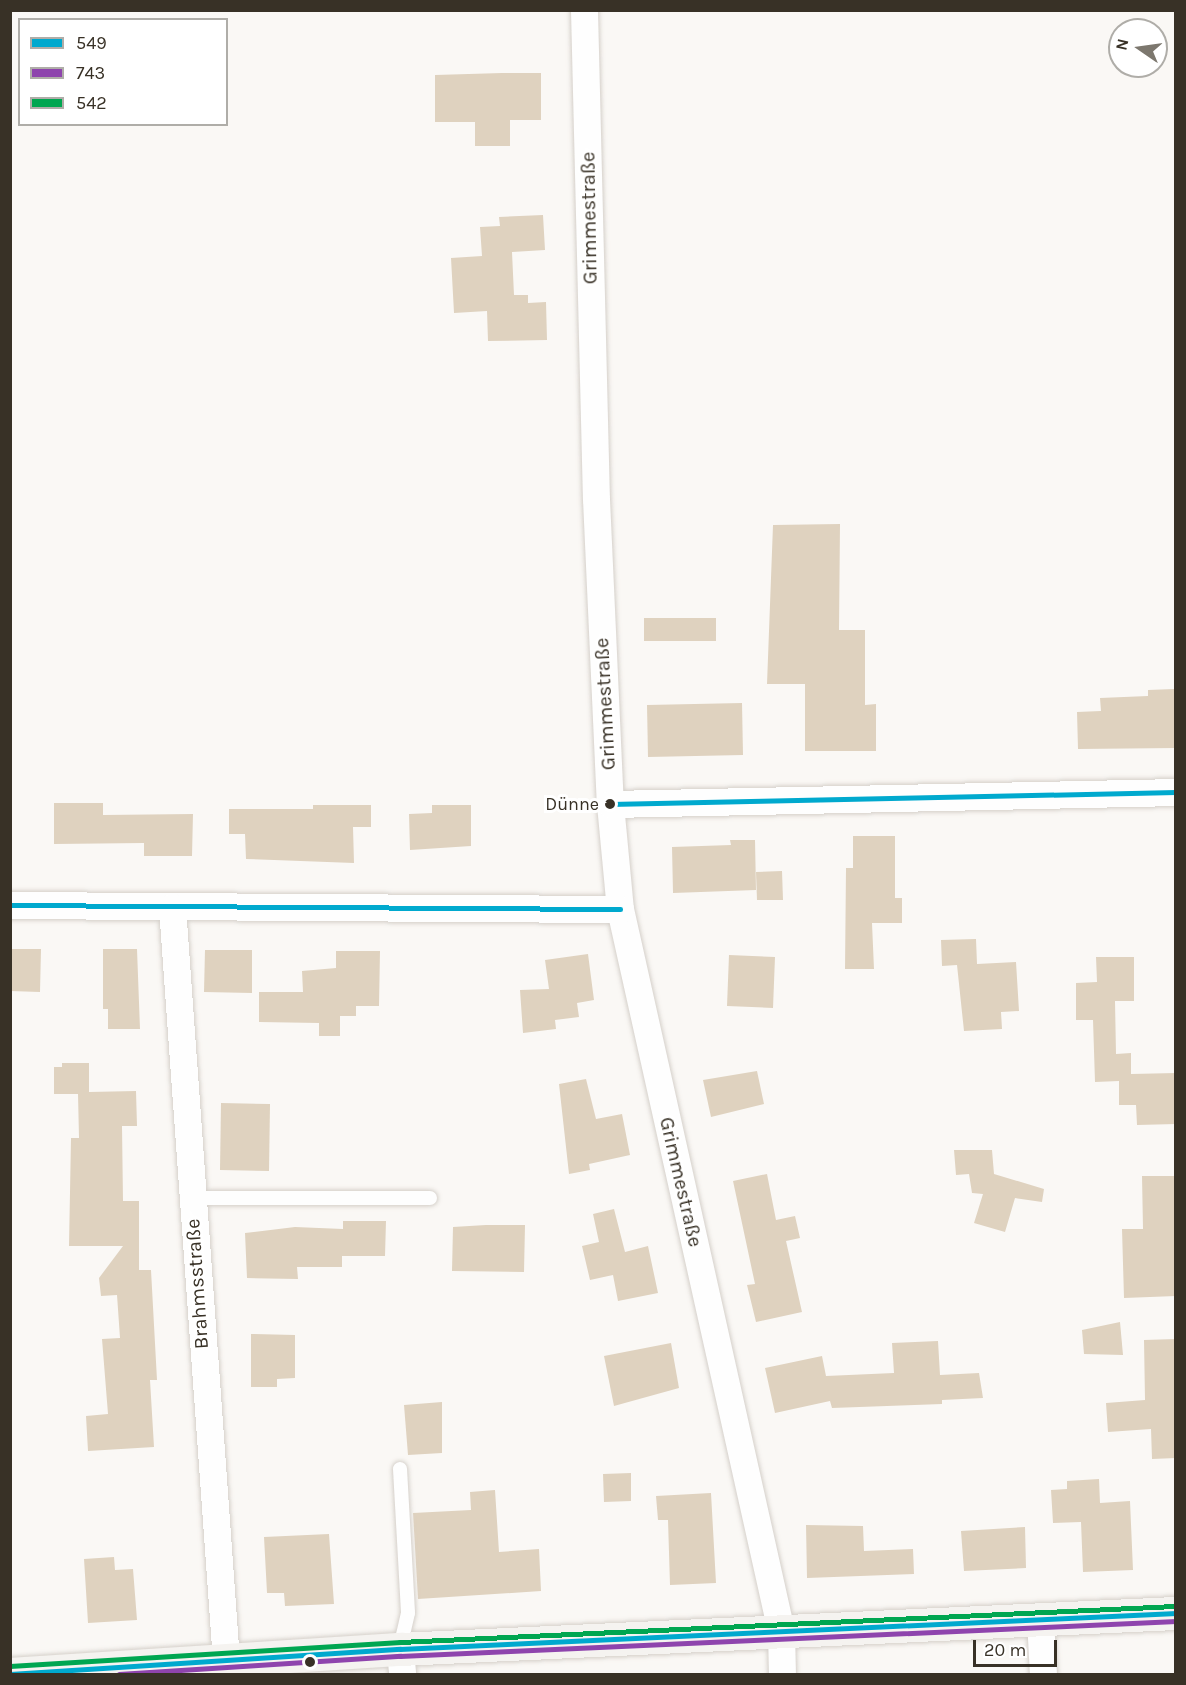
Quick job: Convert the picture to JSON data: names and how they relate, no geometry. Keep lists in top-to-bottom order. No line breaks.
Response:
{"streets":{"street":["Grimmestraße","Brahmsstraße"]},"places":["Dünne"],"lines":["transit line 549","transit line 542","transit line 743"],"legend":["549","743","542"],"scale_bar":"20 m","north":"left"}
